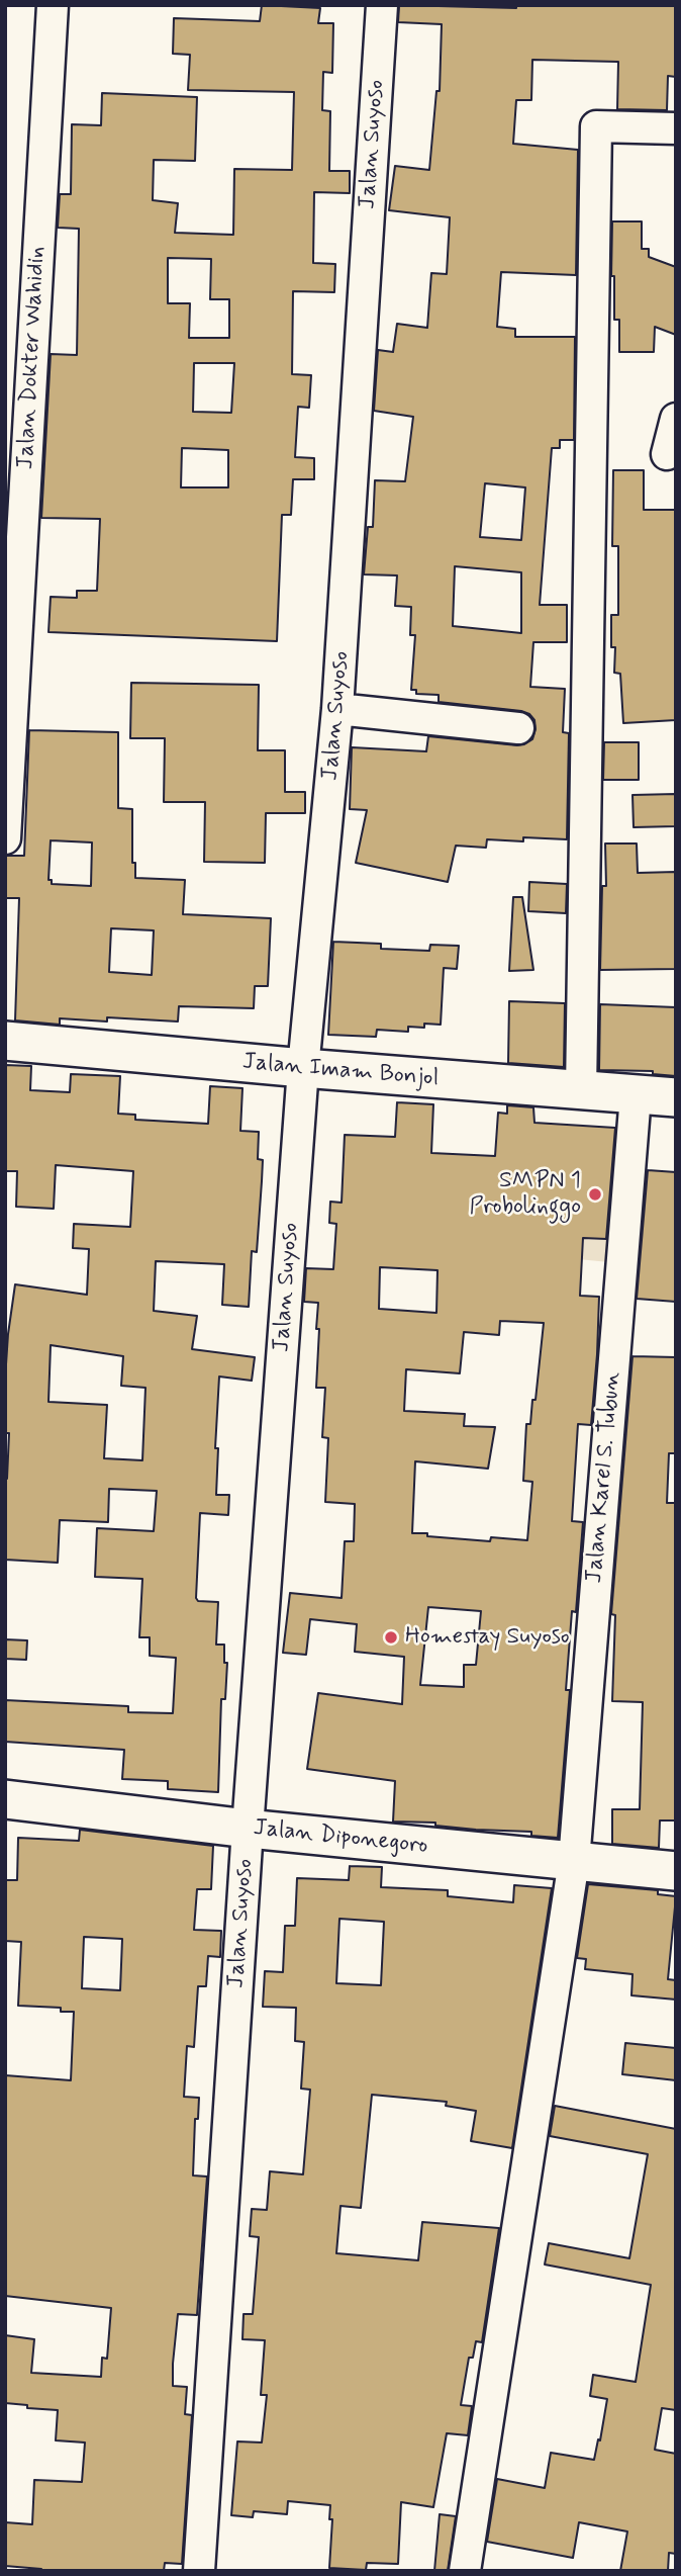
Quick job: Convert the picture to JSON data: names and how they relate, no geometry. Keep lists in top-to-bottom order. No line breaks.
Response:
{"streets":{"street":["Jalan Suyoso","Jalan Dokter Wahidin","Jalan Imam Bonjol","Jalan Karel S. Tubun","Jalan Diponegoro"]},"crossings":[["Jalan Suyoso","Jalan Imam Bonjol"],["Jalan Suyoso","Jalan Diponegoro"],["Jalan Imam Bonjol","Jalan Karel S. Tubun"],["Jalan Karel S. Tubun","Jalan Diponegoro"]],"places":["SMPN 1 Probolinggo","Homestay Suyoso"]}
